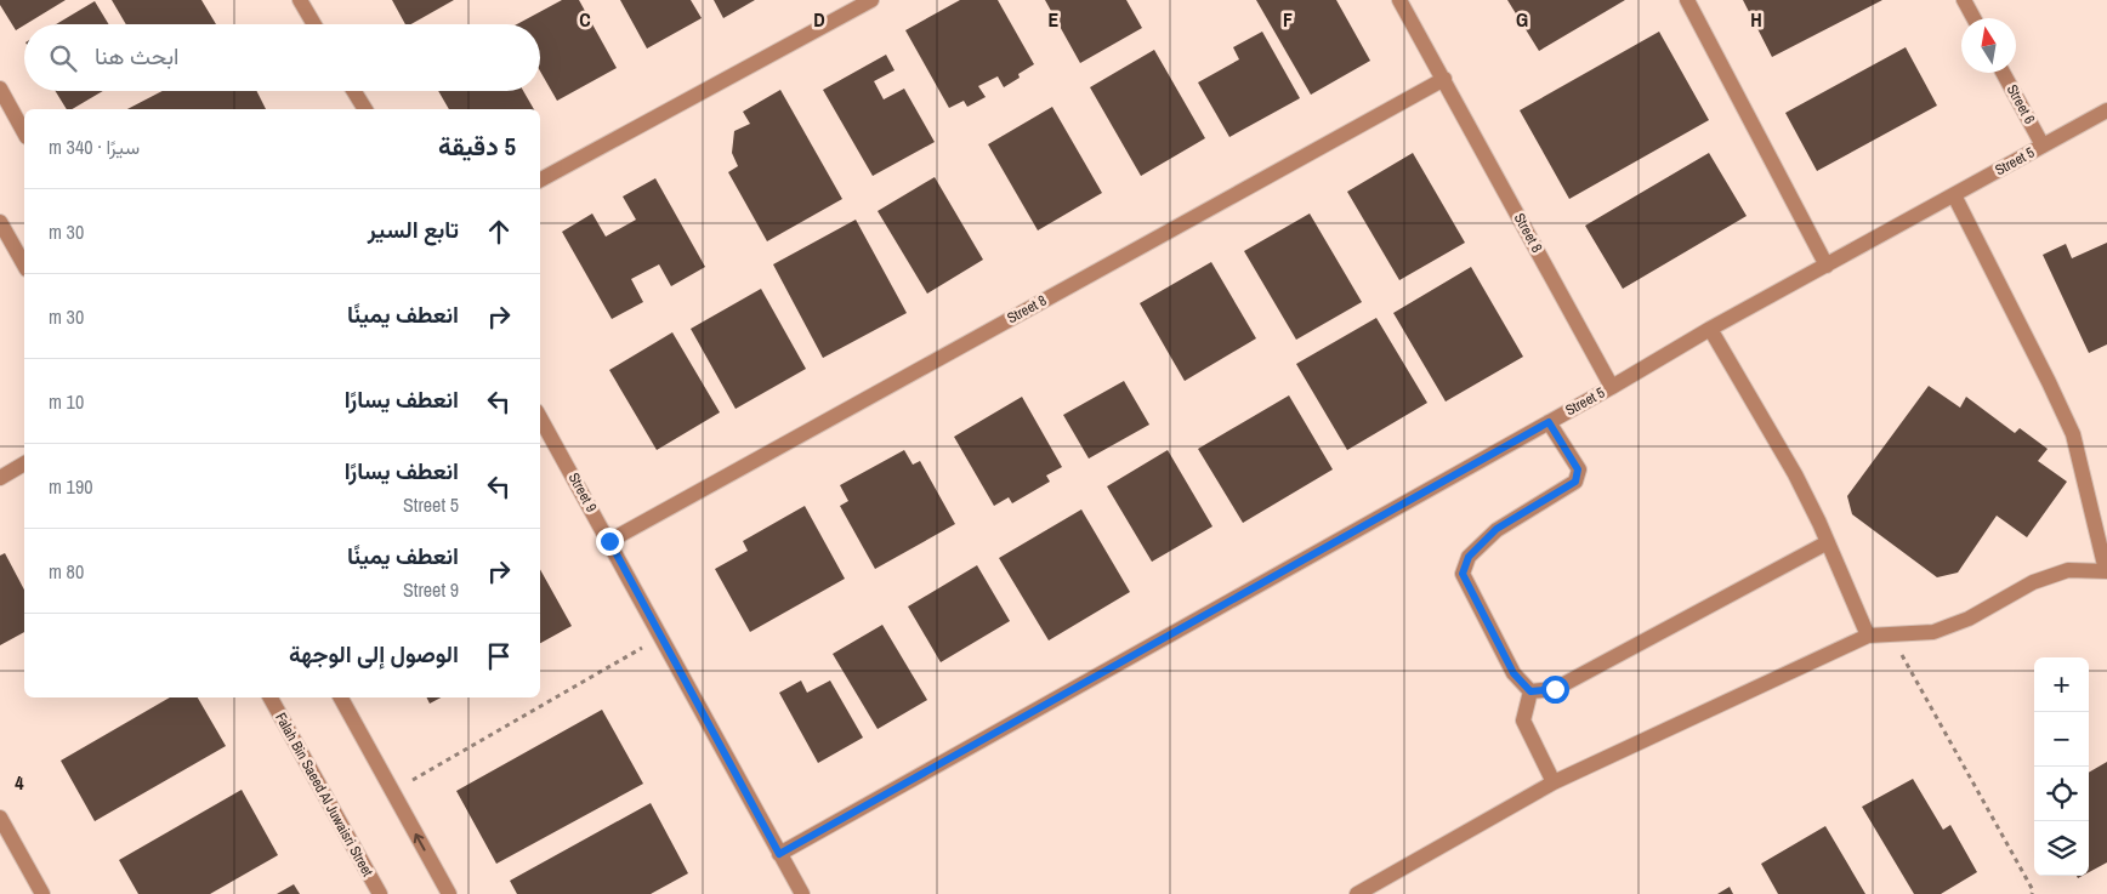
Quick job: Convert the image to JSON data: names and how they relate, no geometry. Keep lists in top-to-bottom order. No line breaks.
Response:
{"streets":{"street":["Street 6","Street 5","Street 8","Street 9","Falah Bin Saeed Al Juwaisri Street"]},"crossings":[["Street 6","Street 5"],["Street 5","Street 8"],["Street 5","Street 9"],["Street 8","Street 9"]],"north":"top","page":{"search":"ابحث هنا","heading":["5 دقيقة","سيرًا · 340 m"],"list":[["تابع السير","30 m"],["انعطف يمينًا","30 m"],["انعطف يسارًا","10 m"],["انعطف يسارًا","Street 5","190 m"],["انعطف يمينًا","Street 9","80 m"],"الوصول إلى الوجهة"],"map_buttons":["+","−"]},"grid":{"columns":["C","D","E","F","G","H"],"rows":["4"]}}
